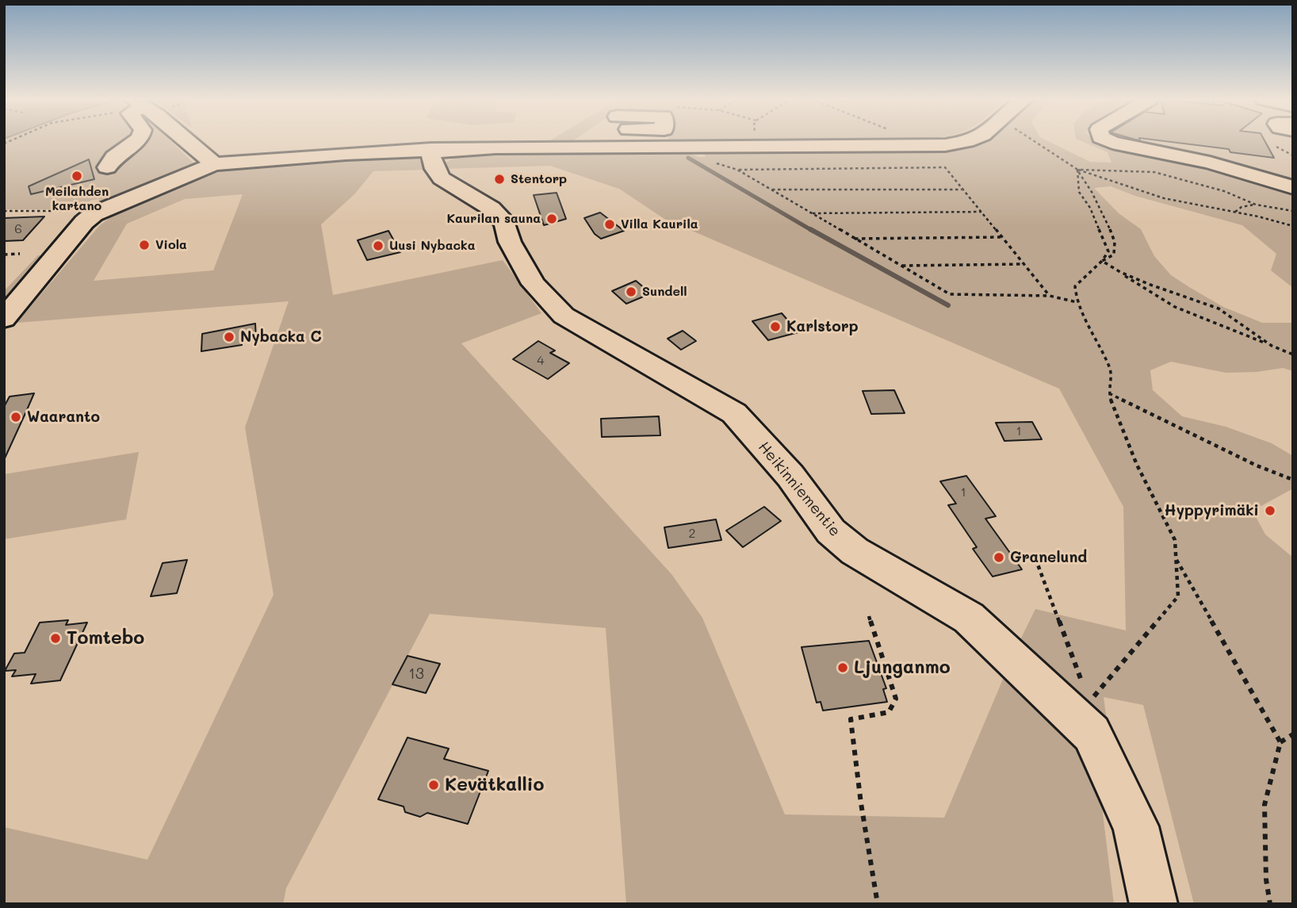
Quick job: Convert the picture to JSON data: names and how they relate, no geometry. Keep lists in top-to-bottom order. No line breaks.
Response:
{"streets":{"street":["Heikinniementie"]},"places":["Meilahden kartano","Stentorp","Kaurilan sauna","Villa Kaurila","Viola","Uusi Nybacka","Sundell","Karlstorp","Nybacka C","Waaranto","Hyppyrimäki","Granelund","Tomtebo","Ljunganmo","Kevätkallio"],"house_numbers":["6","4","1","1","2","13"]}
